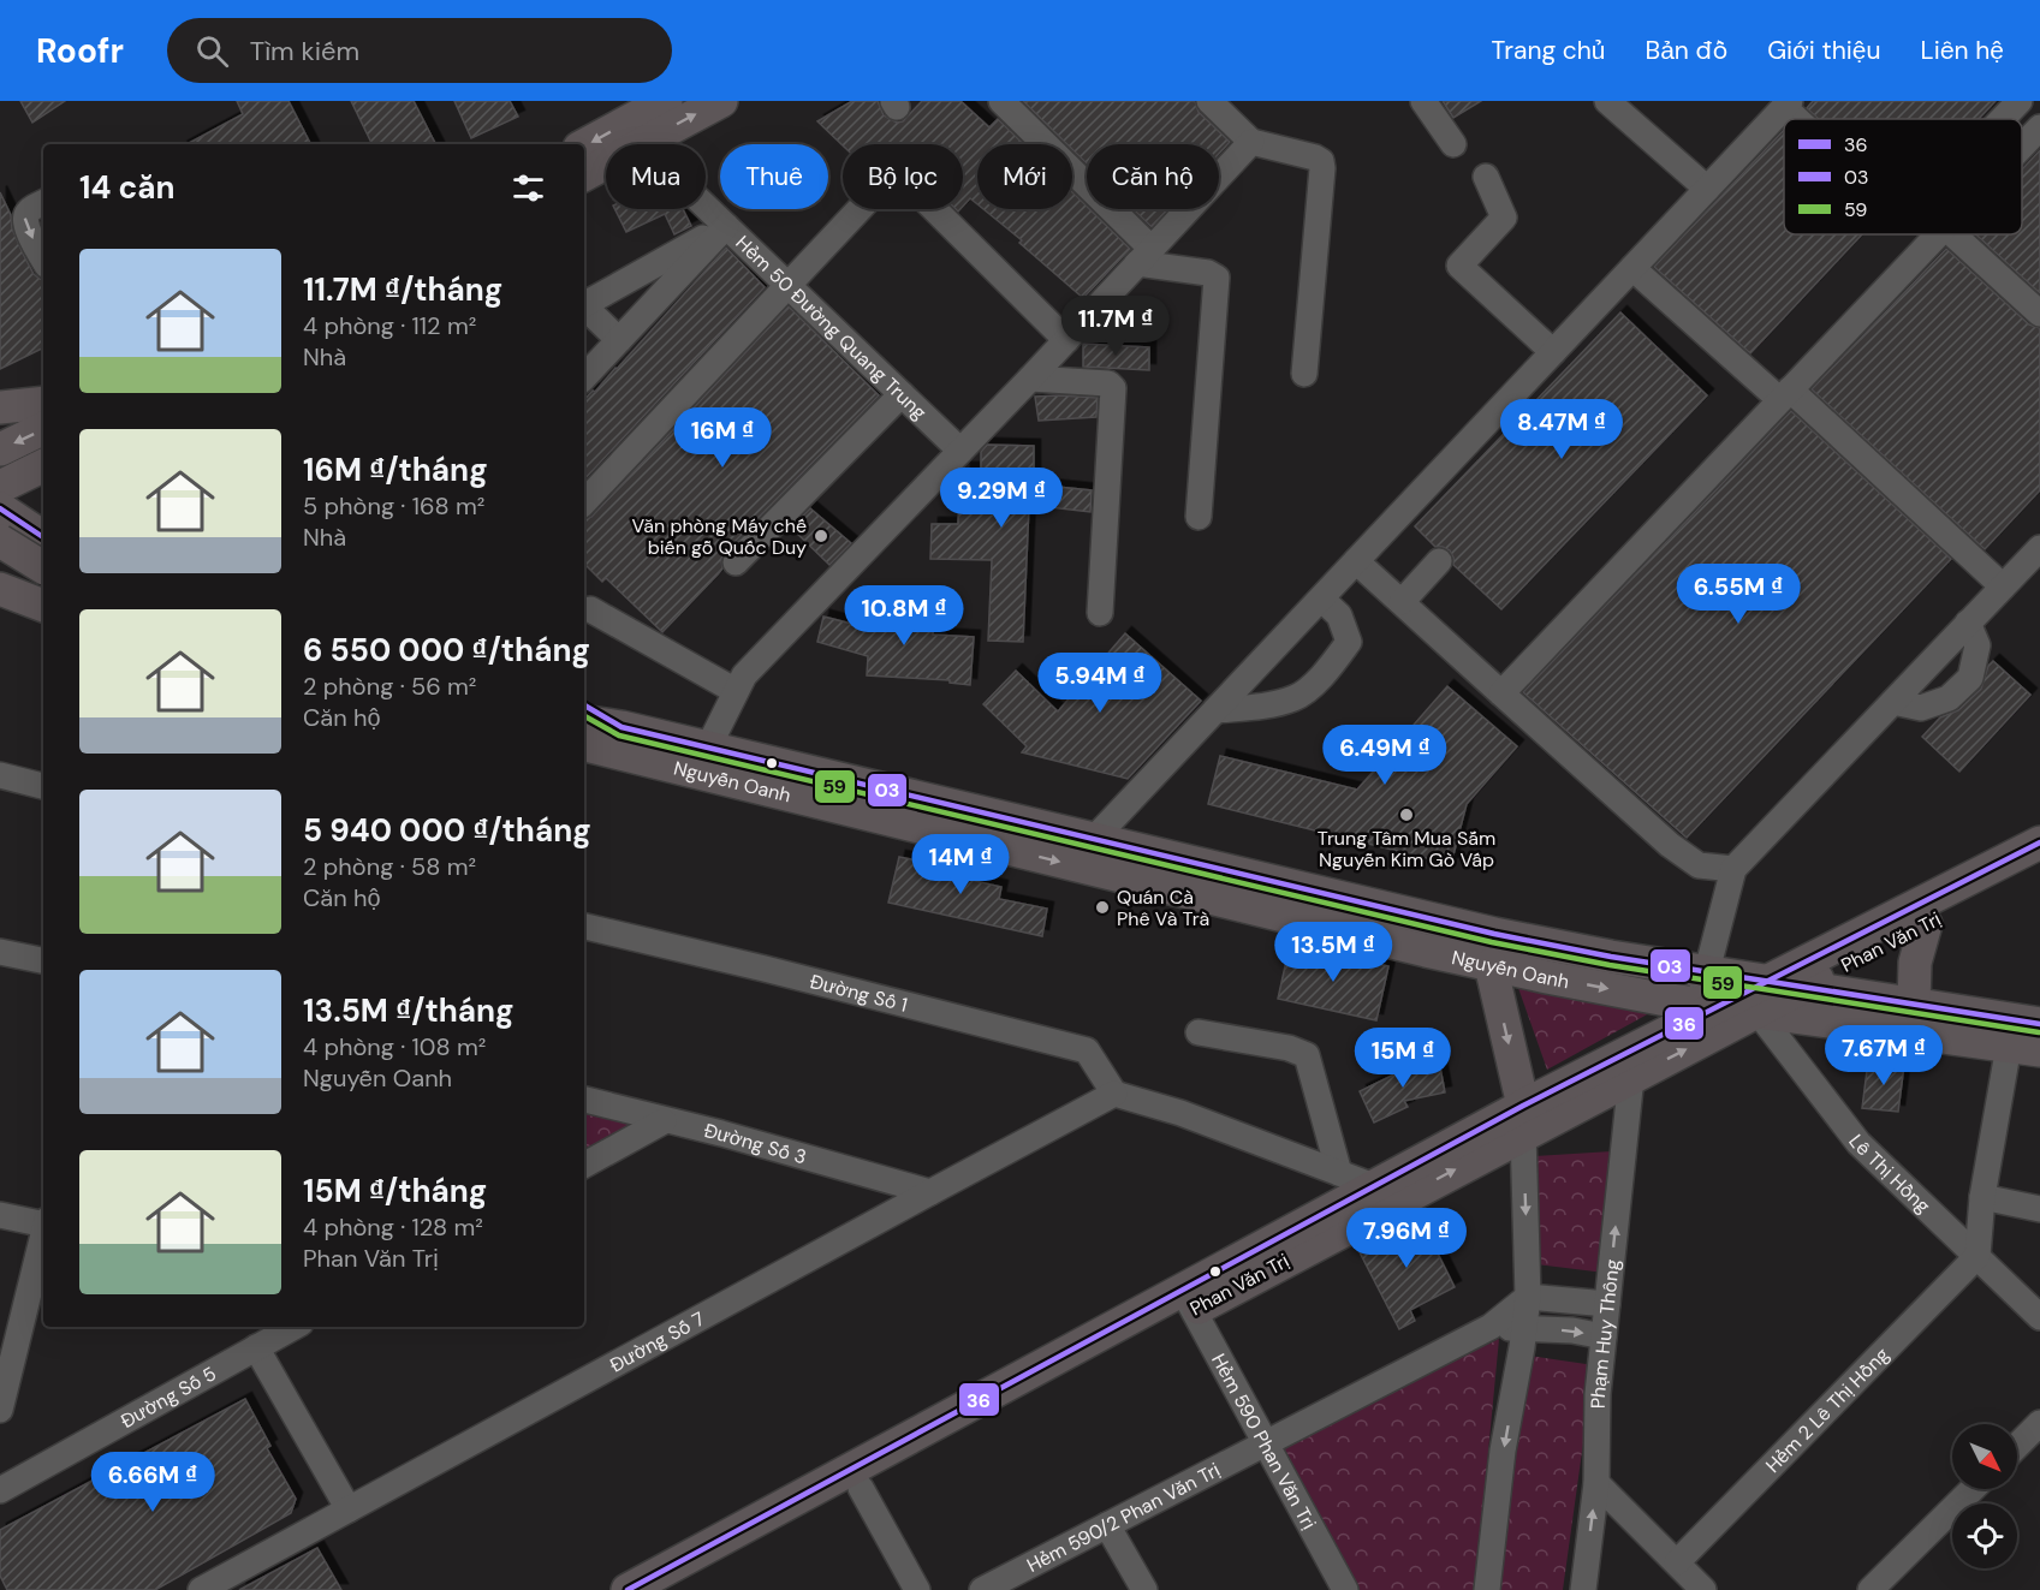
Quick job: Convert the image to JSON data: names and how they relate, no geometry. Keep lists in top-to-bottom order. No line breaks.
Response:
{"streets":{"main road":["Nguyễn Oanh","Phan Văn Trị"],"street":["Hẻm 50 Đường Quang Trung","Đường Số 1","Đường Số 3","Lê Thị Hồng","Phạm Huy Thông","Đường Số 7","Đường Số 5","Hẻm 2 Lê Thị Hồng","Hẻm 590 Phan Văn Trị","Hẻm 590/2 Phan Văn Trị"]},"crossings":[["Nguyễn Oanh","Phan Văn Trị"],["Nguyễn Oanh","Lê Thị Hồng"],["Phan Văn Trị","Lê Thị Hồng"],["Phan Văn Trị","Phạm Huy Thông"],["Phan Văn Trị","Hẻm 590 Phan Văn Trị"],["Đường Số 1","Đường Số 7"],["Đường Số 3","Đường Số 7"],["Lê Thị Hồng","Hẻm 2 Lê Thị Hồng"],["Hẻm 590 Phan Văn Trị","Hẻm 590/2 Phan Văn Trị"]],"places":["Văn phòng Máy chế biến gỗ Quốc Duy","Trung Tâm Mua Sắm Nguyễn Kim Gò Vấp","Quán Cà Phê Và Trà"],"lines":["transit line 03","transit line 59","transit line 36"],"legend":["36","03","59"],"north":"bottom right","page":{"header":"Roofr","search":"Tìm kiếm","nav":["Trang chủ","Bản đồ","Giới thiệu","Liên hệ"],"chip":["Mua","Thuê","Bộ lọc","Mới","Căn hộ"],"heading":"14 căn","list":[{"name":"11.7M ₫/tháng","note":"4 phòng · 112 m² · Nhà"},{"name":"16M ₫/tháng","note":"5 phòng · 168 m² · Nhà"},{"name":"6 550 000 ₫/tháng","note":"2 phòng · 56 m² · Căn hộ"},{"name":"5 940 000 ₫/tháng","note":"2 phòng · 58 m² · Căn hộ"},{"name":"13.5M ₫/tháng","note":"4 phòng · 108 m² · Nguyễn Oanh"},{"name":"15M ₫/tháng","note":"4 phòng · 128 m² · Phan Văn Trị"}],"price":["11.7M ₫","8.47M ₫","16M ₫","9.29M ₫","6.55M ₫","10.8M ₫","5.94M ₫","6.49M ₫","14M ₫","13.5M ₫","7.67M ₫","15M ₫","7.96M ₫","6.66M ₫"]}}
